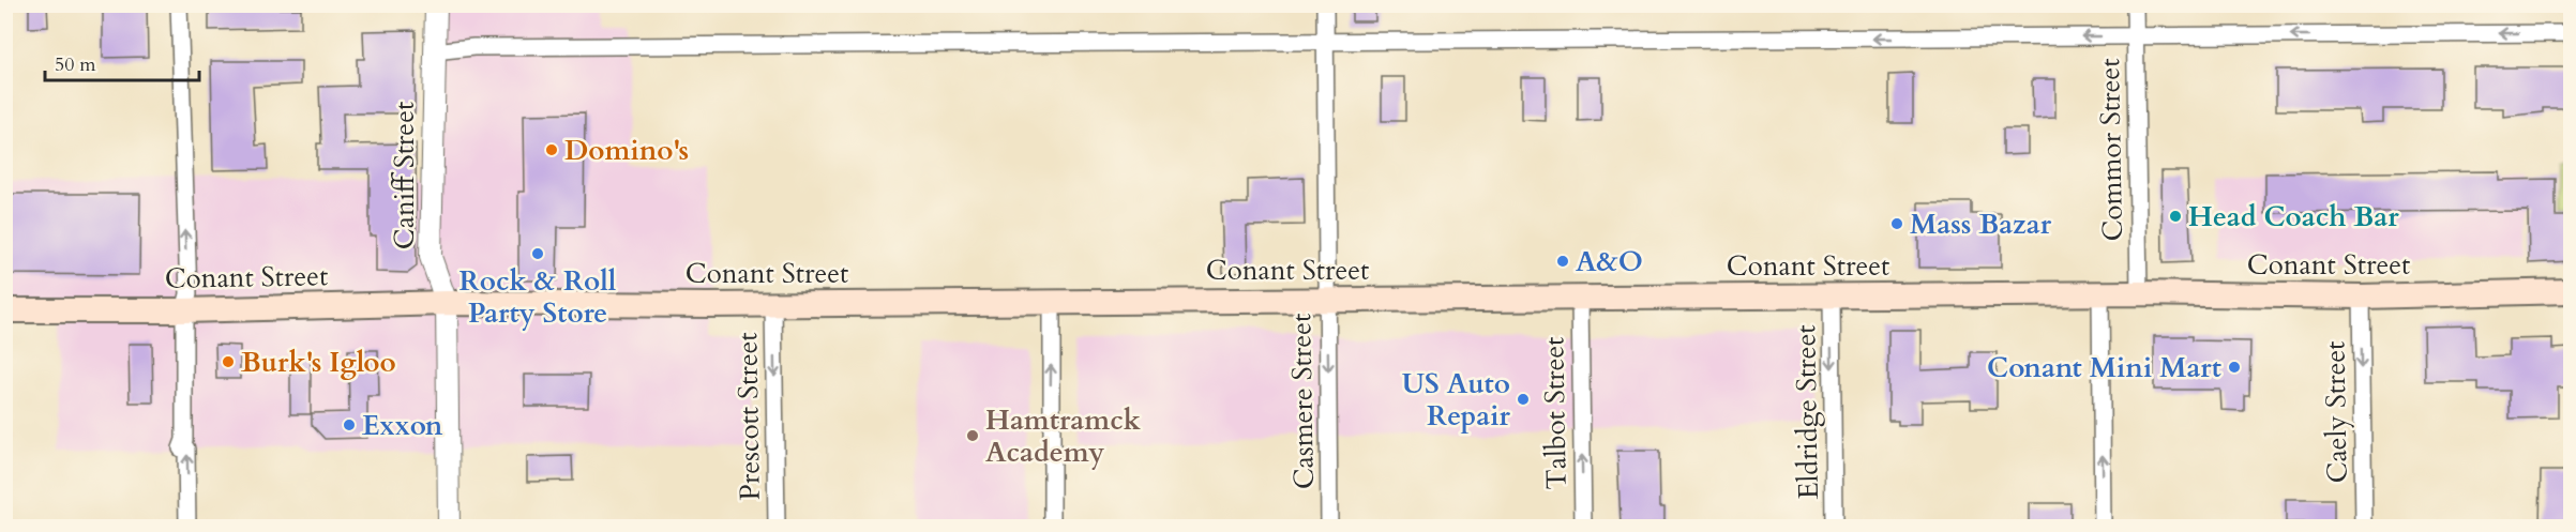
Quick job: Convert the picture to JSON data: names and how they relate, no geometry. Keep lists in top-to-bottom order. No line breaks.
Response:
{"streets":{"main road":["Conant Street"],"street":["Commor Street","Caniff Street","Casmere Street","Eldridge Street","Caely Street","Talbot Street","Prescott Street"]},"crossings":[["Commor Street","Conant Street"],["Caniff Street","Conant Street"],["Conant Street","Casmere Street"],["Conant Street","Eldridge Street"],["Conant Street","Caely Street"],["Conant Street","Talbot Street"],["Conant Street","Prescott Street"]],"one_way":["Casmere Street","Eldridge Street","Caely Street","Talbot Street","Prescott Street"],"places":["Domino's","Head Coach Bar","Mass Bazar","Rock & Roll Party Store","A&O","Burk's Igloo","Conant Mini Mart","US Auto Repair","Exxon","Hamtramck Academy"],"scale_bar":"50 m"}
